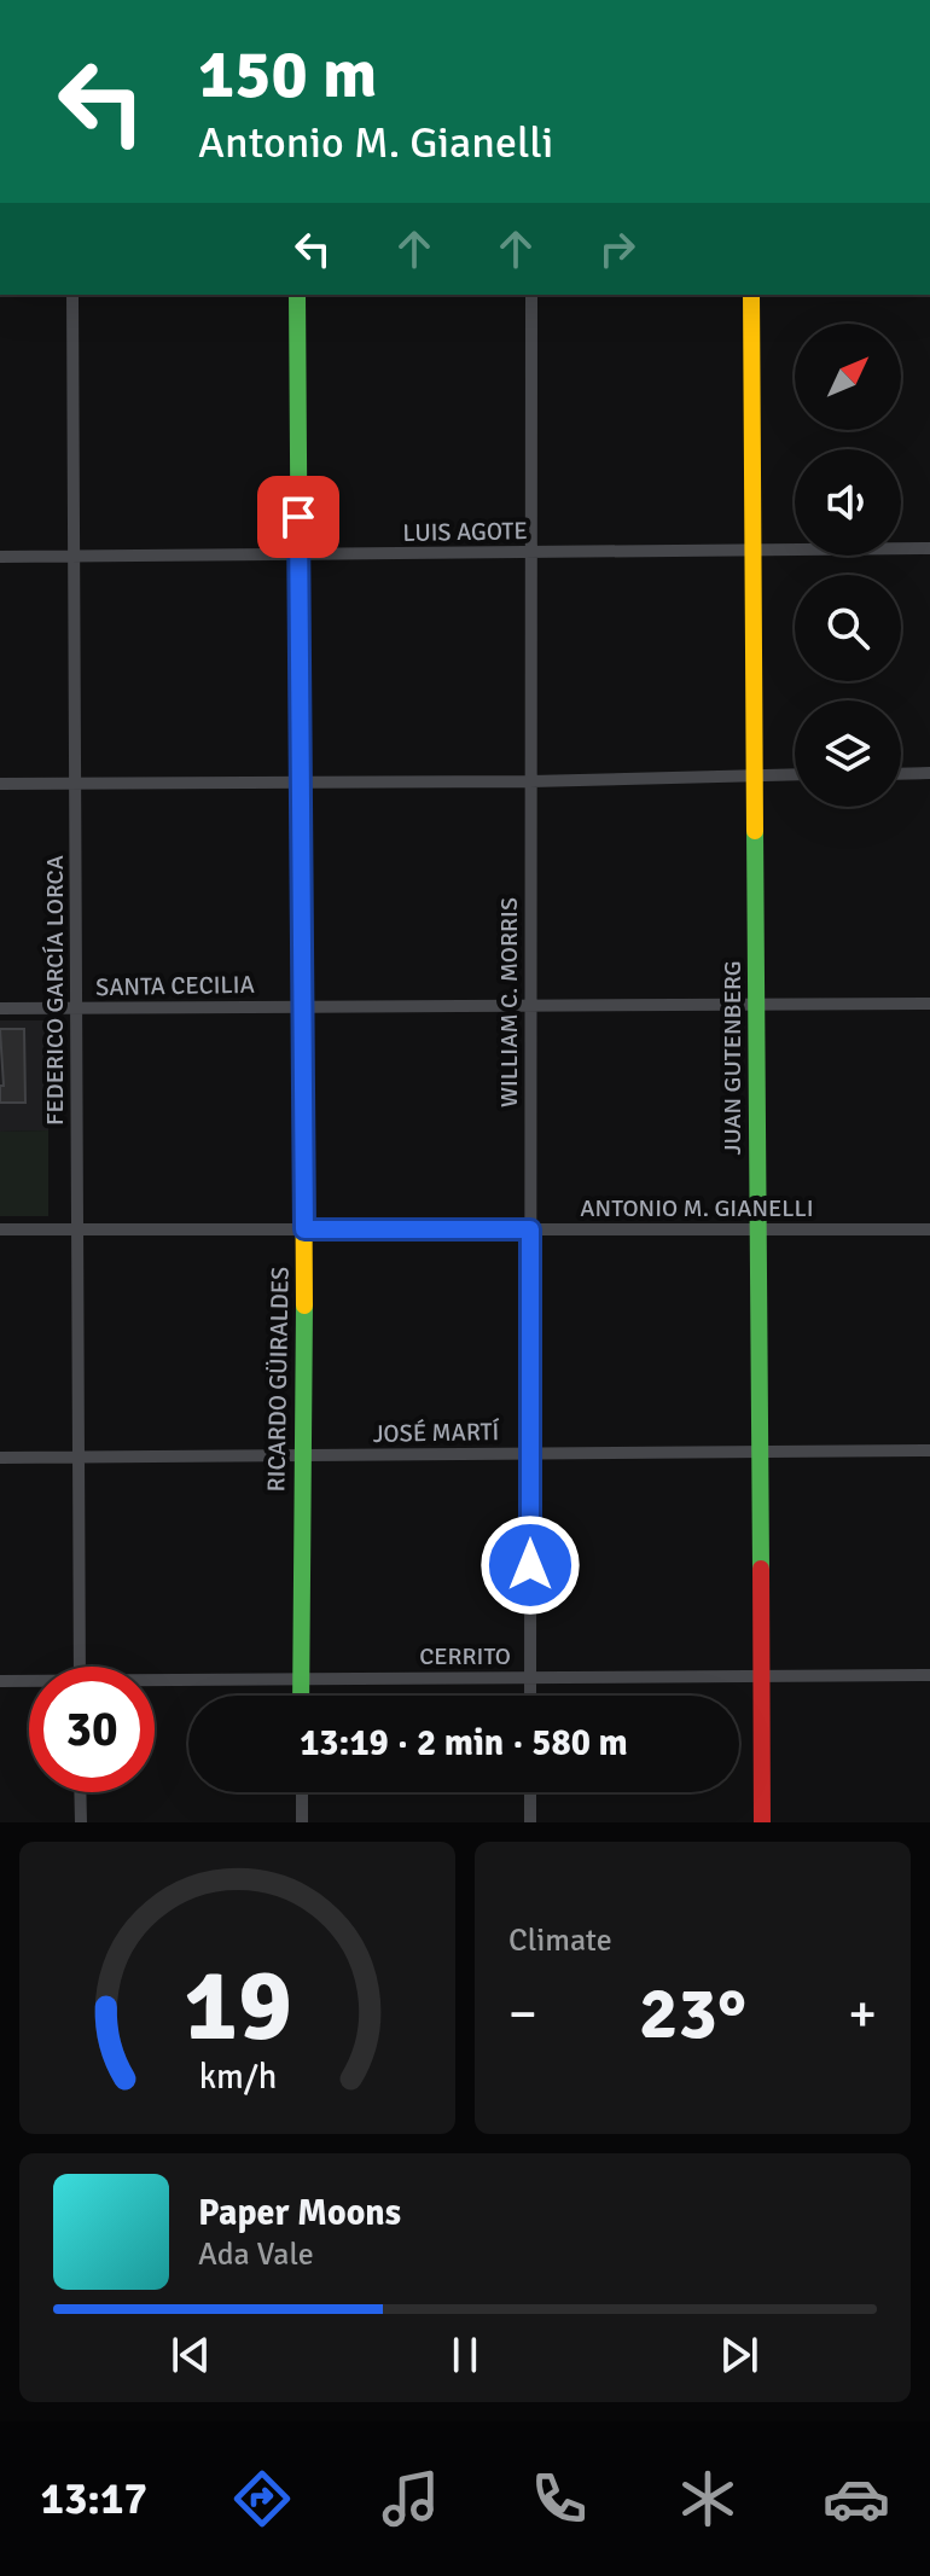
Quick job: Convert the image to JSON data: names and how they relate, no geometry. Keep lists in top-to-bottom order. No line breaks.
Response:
{"streets":{"street":["LUIS AGOTE","SANTA CECILIA","FEDERICO GARCÍA LORCA","WILLIAM C. MORRIS","JUAN GUTENBERG","ANTONIO M. GIANELLI","RICARDO GÜIRALDES","JOSÉ MARTÍ","CERRITO"]},"crossings":[["LUIS AGOTE","FEDERICO GARCÍA LORCA"],["LUIS AGOTE","WILLIAM C. MORRIS"],["LUIS AGOTE","JUAN GUTENBERG"],["LUIS AGOTE","RICARDO GÜIRALDES"],["SANTA CECILIA","FEDERICO GARCÍA LORCA"],["SANTA CECILIA","WILLIAM C. MORRIS"],["SANTA CECILIA","JUAN GUTENBERG"],["SANTA CECILIA","RICARDO GÜIRALDES"],["FEDERICO GARCÍA LORCA","ANTONIO M. GIANELLI"],["FEDERICO GARCÍA LORCA","JOSÉ MARTÍ"],["WILLIAM C. MORRIS","ANTONIO M. GIANELLI"],["WILLIAM C. MORRIS","JOSÉ MARTÍ"],["WILLIAM C. MORRIS","CERRITO"],["JUAN GUTENBERG","ANTONIO M. GIANELLI"],["JUAN GUTENBERG","JOSÉ MARTÍ"],["JUAN GUTENBERG","CERRITO"],["ANTONIO M. GIANELLI","RICARDO GÜIRALDES"],["RICARDO GÜIRALDES","JOSÉ MARTÍ"],["RICARDO GÜIRALDES","CERRITO"]],"north":"top right","page":{"turn":["150 m","Antonio M. Gianelli"],"limit":"30","trip":"13:19 · 2 min · 580 m","tile":"Climate","heat":["−","23°","+"],"song":["Paper Moons","Ada Vale"],"tabs":"13:17","gauge":["19","km/h"]}}
